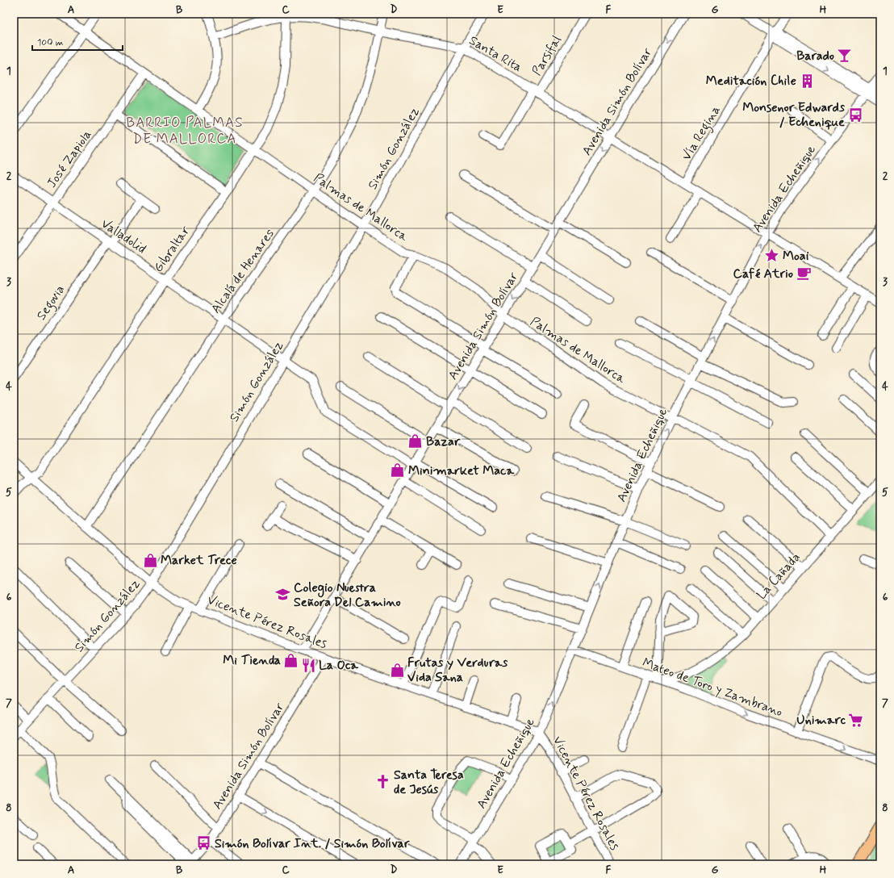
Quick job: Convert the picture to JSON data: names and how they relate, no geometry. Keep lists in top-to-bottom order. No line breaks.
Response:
{"streets":{"street":["Santa Rita","Parsifal","Avenida Simón Bolívar","Vía Regina","Simón González","José Zapiola","Avenida Echeñique","Palmas de Mallorca","Valladolid","Gibraltar","Alcalá de Henares","Segovia","La Cañada","Vicente Pérez Rosales","Mateo de Toro y Zambrano"]},"crossings":[["Santa Rita","Parsifal"],["Santa Rita","Avenida Simón Bolívar"],["Santa Rita","Vía Regina"],["Santa Rita","Simón González"],["Santa Rita","Avenida Echeñique"],["Santa Rita","Gibraltar"],["Santa Rita","Alcalá de Henares"],["Avenida Simón Bolívar","Palmas de Mallorca"],["Avenida Simón Bolívar","Valladolid"],["Avenida Simón Bolívar","Vicente Pérez Rosales"],["Simón González","Palmas de Mallorca"],["Simón González","Valladolid"],["Simón González","Vicente Pérez Rosales"],["José Zapiola","Palmas de Mallorca"],["José Zapiola","Valladolid"],["Avenida Echeñique","Palmas de Mallorca"],["Avenida Echeñique","Vicente Pérez Rosales"],["Avenida Echeñique","Mateo de Toro y Zambrano"],["Palmas de Mallorca","Gibraltar"],["Palmas de Mallorca","Alcalá de Henares"],["Palmas de Mallorca","La Cañada"],["Valladolid","Gibraltar"],["Valladolid","Alcalá de Henares"],["Valladolid","Segovia"],["Gibraltar","Vicente Pérez Rosales"],["Alcalá de Henares","Vicente Pérez Rosales"],["La Cañada","Mateo de Toro y Zambrano"]],"one_way":["Avenida Echeñique","Mateo de Toro y Zambrano"],"districts":["BARRIO PALMAS DE MALLORCA"],"places":{"bar":["Barado"],"building":["Meditación Chile"],"bus stop":["Monsenor Edwards / Echenique","Simón Bolívar Int. / Simón Bolívar"],"place":["Moai"],"cafe":["Café Atrio"],"shop":["Bazar","Minimarket Maca","Market Trece","Mi Tienda","Frutas y Verduras Vida Sana"],"school or university":["Colegio Nuestra Señora Del Camino"],"restaurant":["La Oca"],"supermarket":["Unimarc"],"church":["Santa Teresa de Jesús"]},"scale_bar":"100 m","grid":{"columns":["A","B","C","D","E","F","G","H"],"rows":["1","2","3","4","5","6","7","8"]}}
